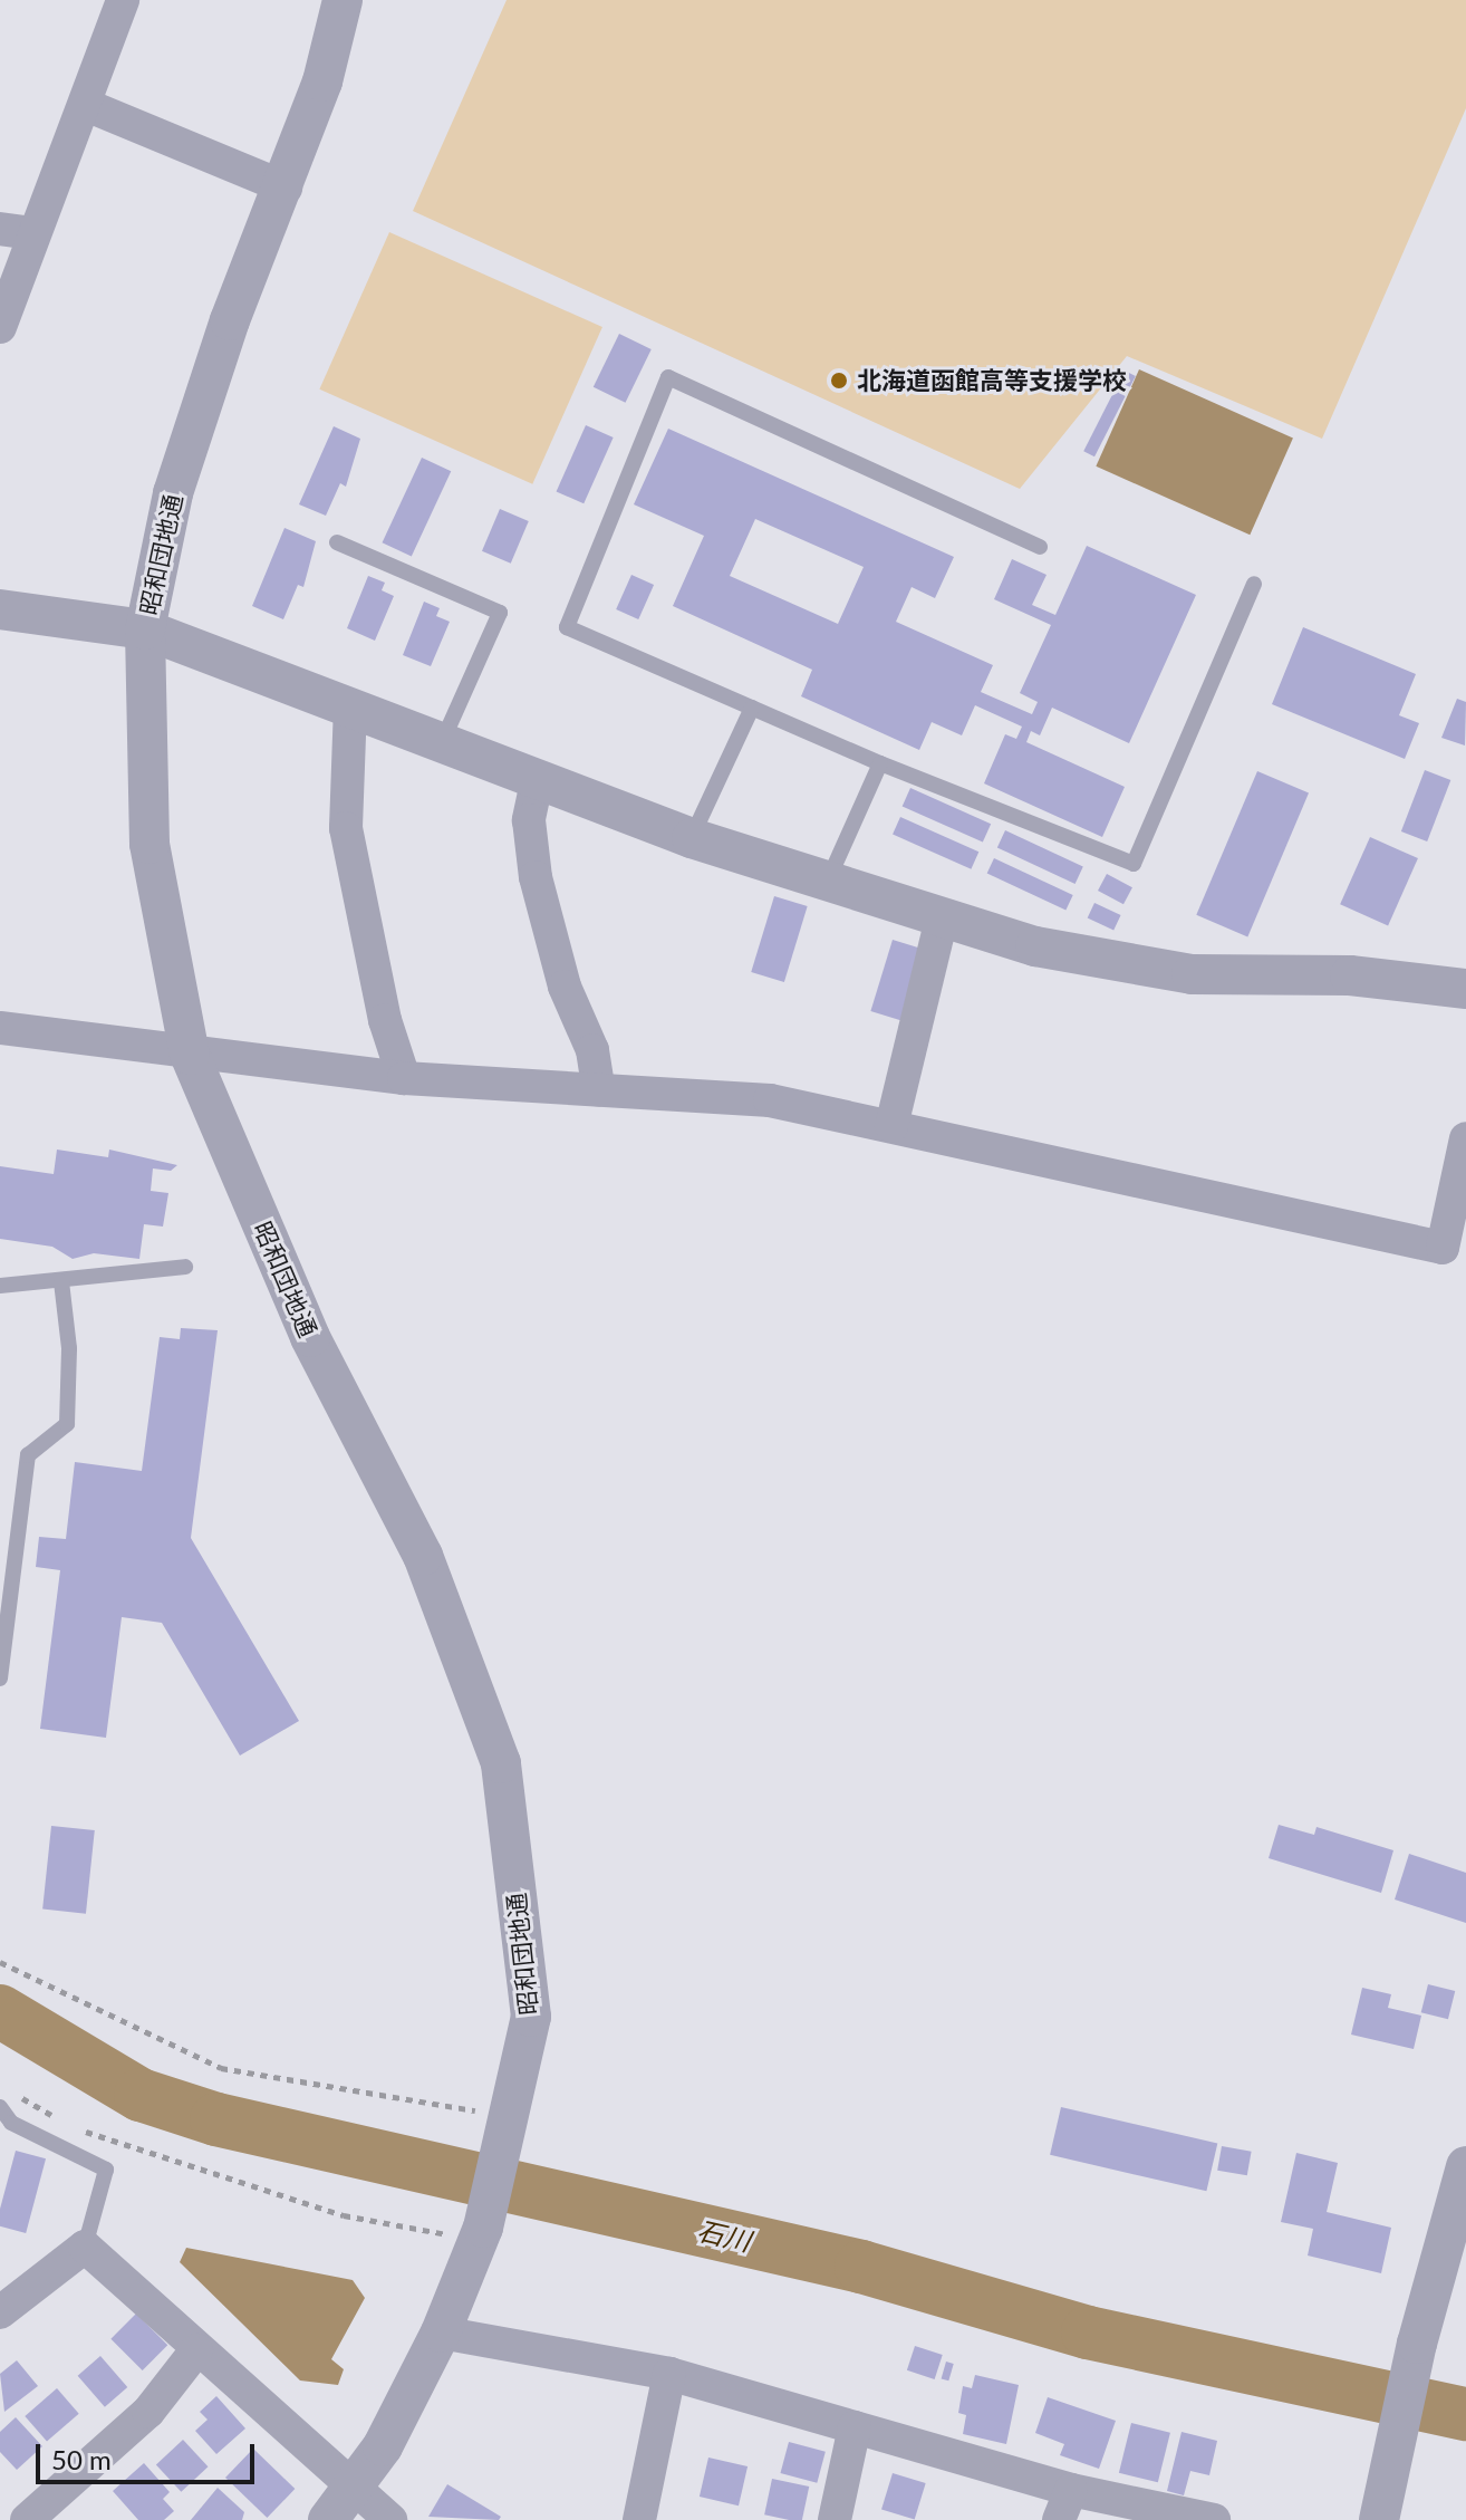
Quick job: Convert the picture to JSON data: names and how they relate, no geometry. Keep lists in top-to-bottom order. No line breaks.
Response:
{"streets":{"street":["昭和団地通"]},"water":["石川"],"places":["北海道函館高等支援学校"],"scale_bar":"50 m"}
